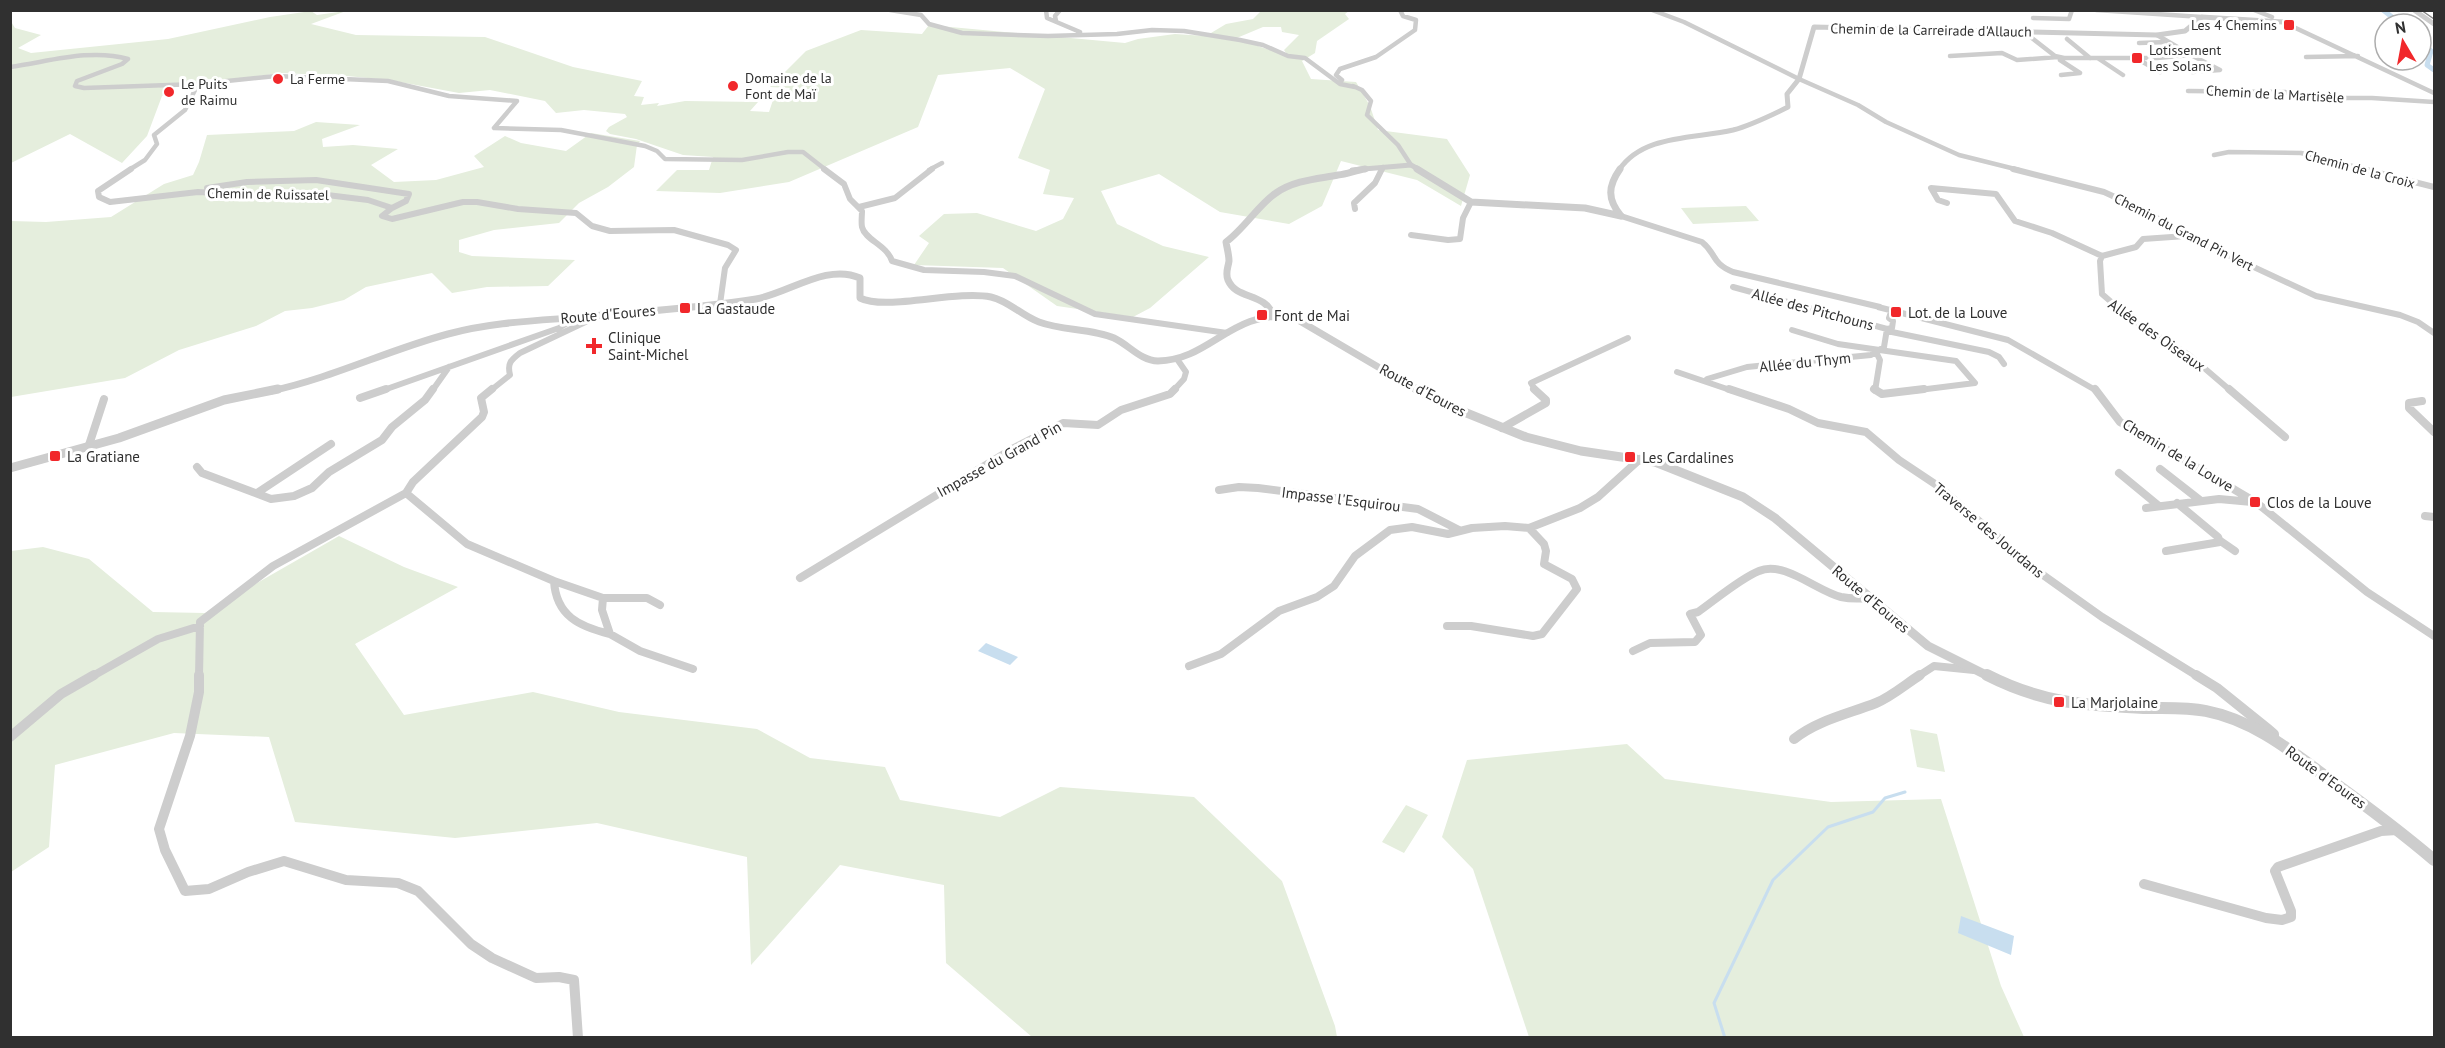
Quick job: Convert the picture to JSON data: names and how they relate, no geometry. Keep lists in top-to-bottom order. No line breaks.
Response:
{"streets":{"street":["Chemin de la Carreirade d'Allauch","Chemin de la Martisèle","Chemin de la Croix","Chemin de Ruissatel","Chemin du Grand Pin Vert","Allée des Pitchouns","Route d'Eoures","Allée des Oiseaux","Allée du Thym","Chemin de la Louve","Impasse du Grand Pin","Impasse l'Esquirou","Traverse des Jourdans"]},"crossings":[["Chemin de la Carreirade d'Allauch","Chemin du Grand Pin Vert"],["Chemin de la Carreirade d'Allauch","Chemin de la Louve"],["Route d'Eoures","Impasse du Grand Pin"],["Route d'Eoures","Traverse des Jourdans"]],"places":{"transit":["Les 4 Chemins","Lotissement Les Solans","La Gastaude","Lot. de la Louve","Font de Mai","La Gratiane","Les Cardalines","Clos de la Louve","La Marjolaine"],"other":["La Ferme","Domaine de la Font de Maï","Le Puits de Raimu"],"health":["Clinique Saint-Michel"]},"north":"top"}
